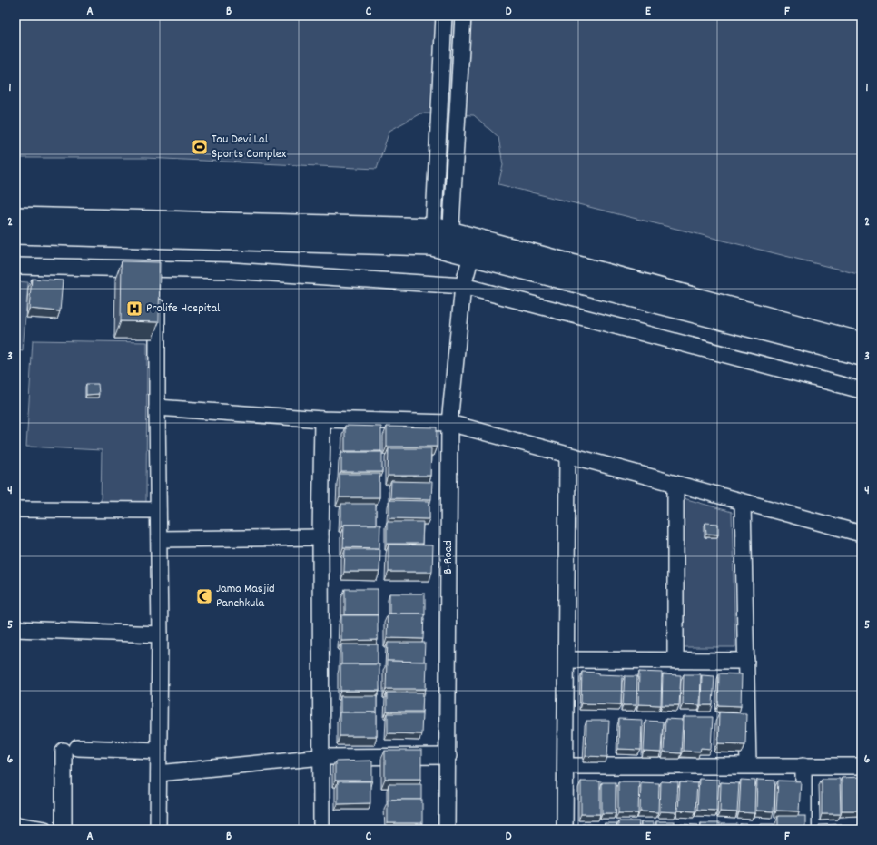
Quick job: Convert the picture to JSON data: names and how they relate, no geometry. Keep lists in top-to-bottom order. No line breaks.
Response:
{"streets":{"street":["B-Road"]},"places":{"sports":["Tau Devi Lal Sports Complex"],"hospital":["Prolife Hospital"],"mosque":["Jama Masjid Panchkula"]},"grid":{"columns":["A","B","C","D","E","F"],"rows":["1","2","3","4","5","6"]}}
